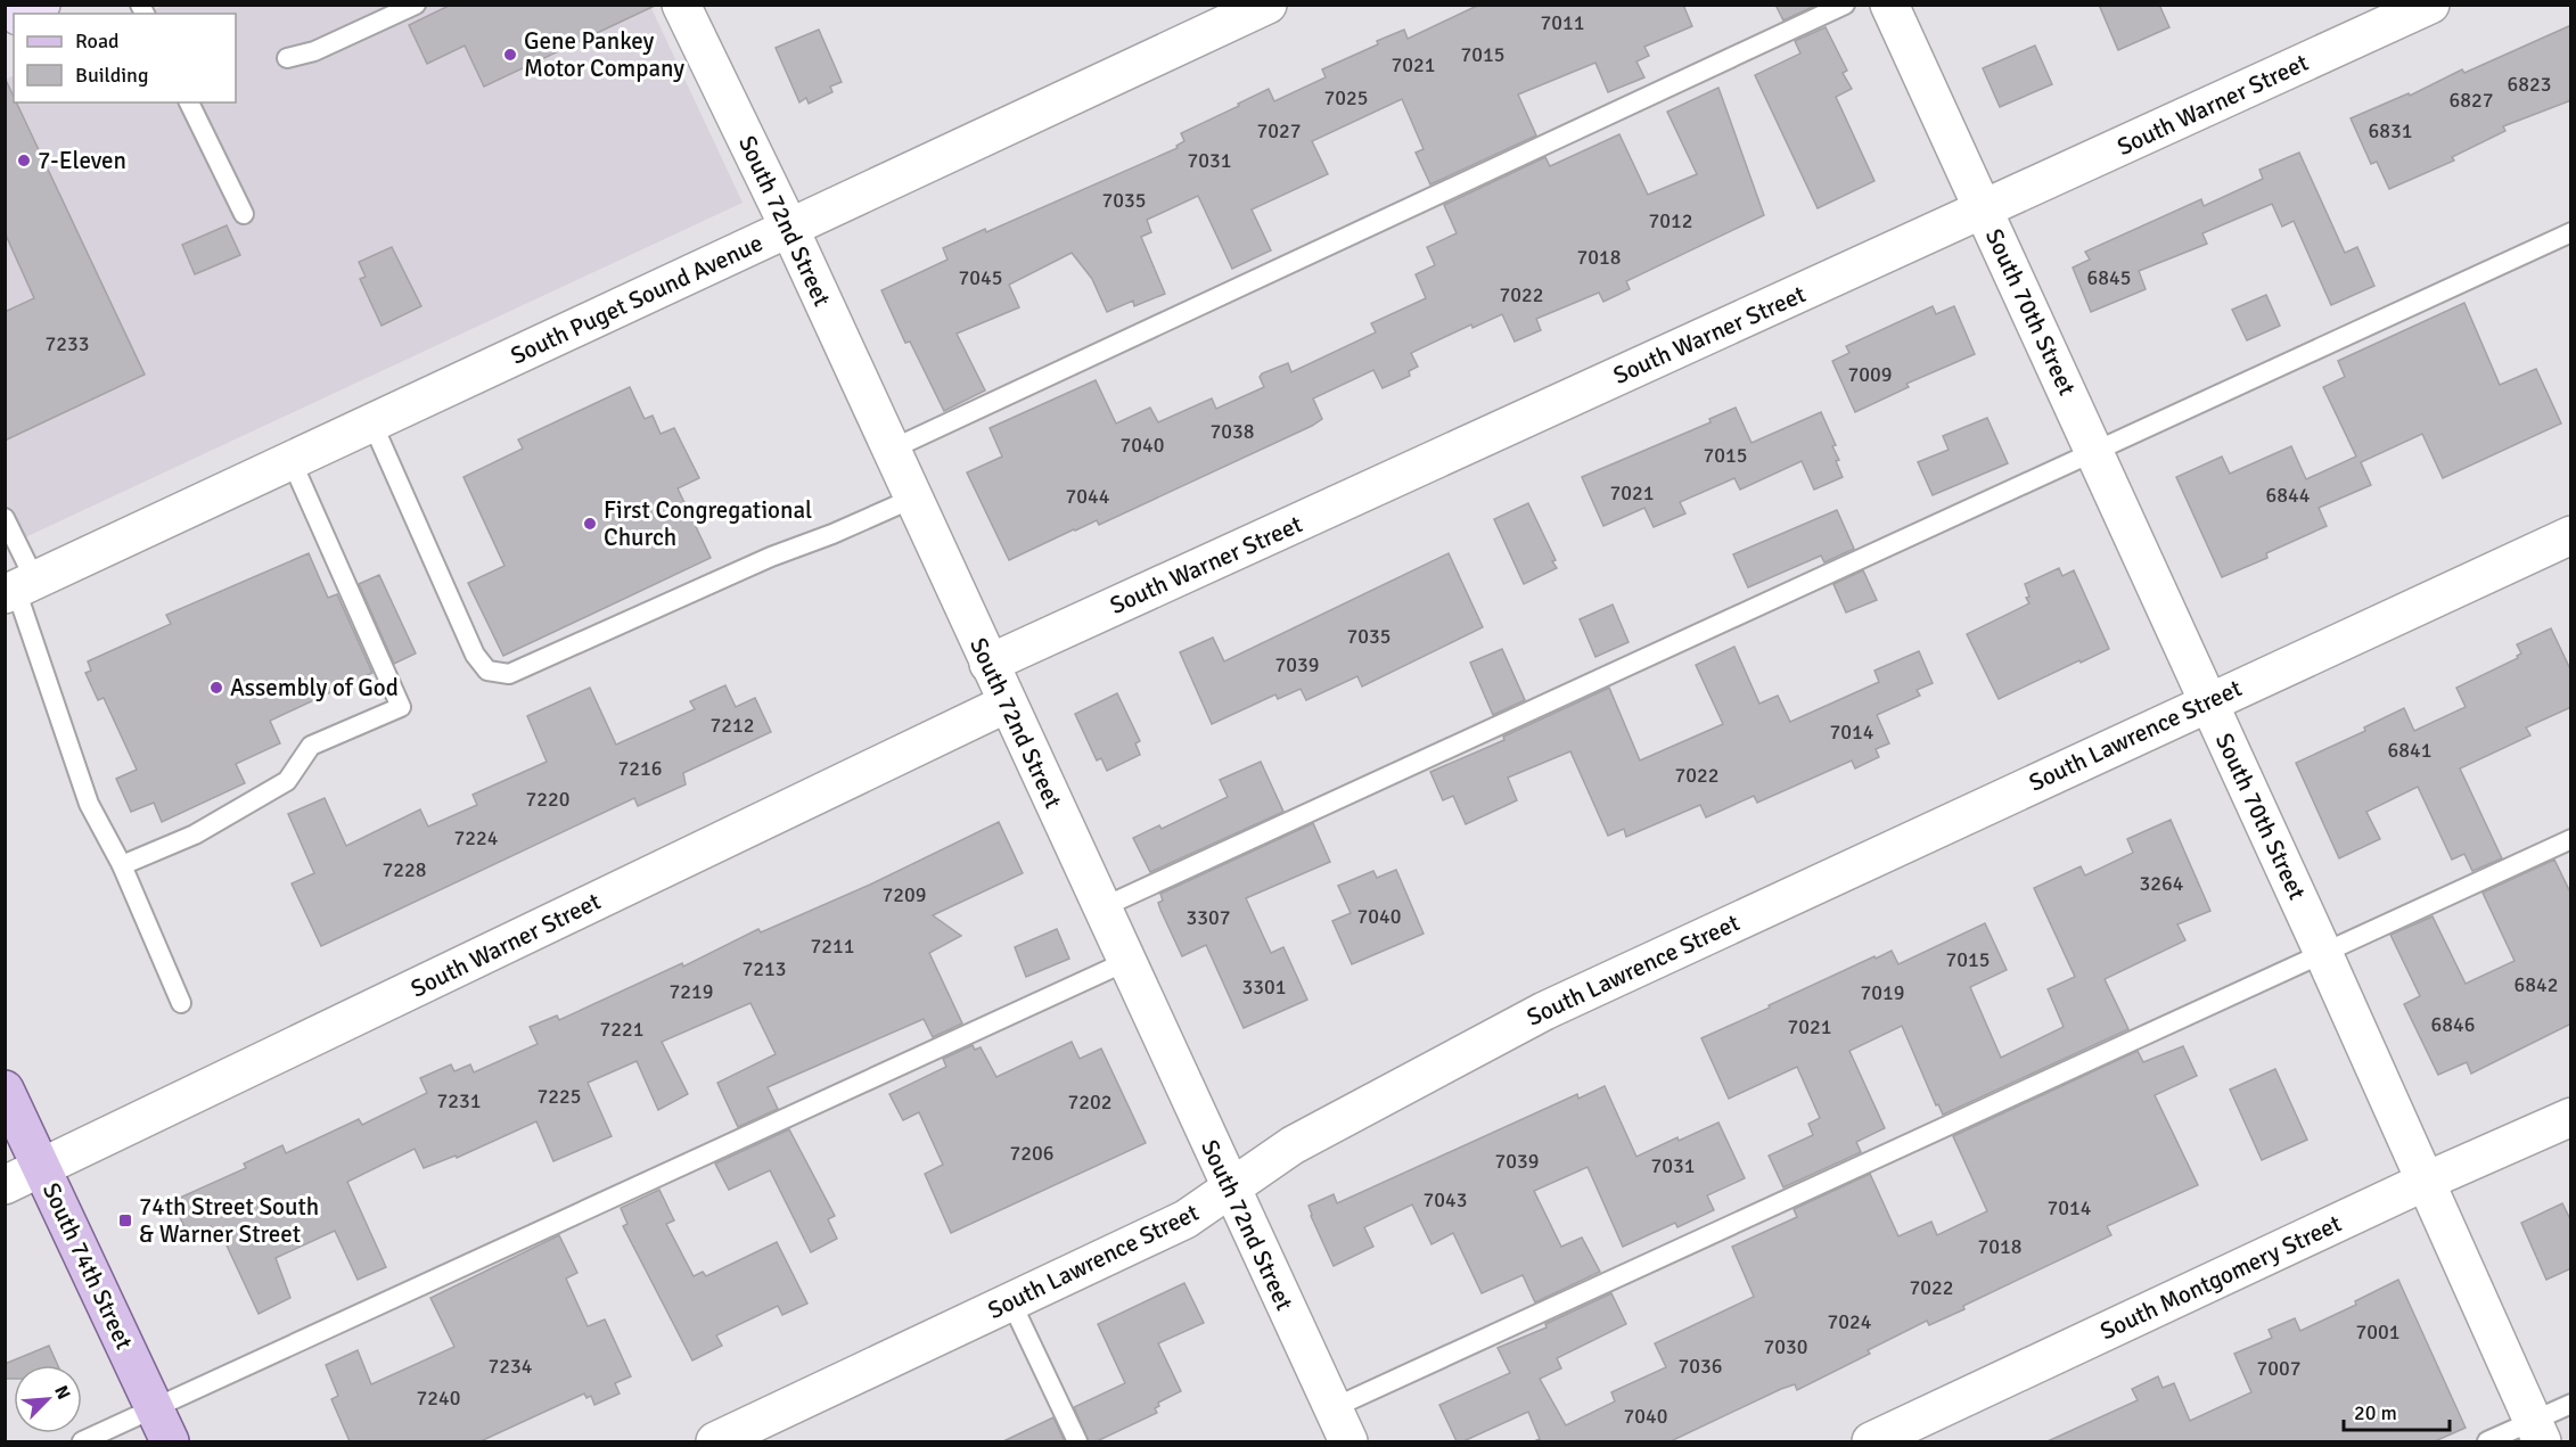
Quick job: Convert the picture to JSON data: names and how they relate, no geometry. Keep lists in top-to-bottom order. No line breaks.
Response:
{"streets":{"main road":["South 74th Street"],"street":["South Warner Street","South 72nd Street","South Puget Sound Avenue","South 70th Street","South Lawrence Street","South Montgomery Street"]},"crossings":[["South Warner Street","South 72nd Street"],["South Warner Street","South 70th Street"],["South Warner Street","South 74th Street"],["South 72nd Street","South Puget Sound Avenue"],["South 72nd Street","South Lawrence Street"],["South 70th Street","South Lawrence Street"],["South 70th Street","South Montgomery Street"]],"places":{"other":["Gene Pankey Motor Company","7-Eleven","First Congregational Church","Assembly of God"],"transit":["74th Street South & Warner Street"]},"house_numbers":["7011","7015","7021","6823","7025","6827","7027","6831","7031","7035","7012","7018","7045","6845","7022","7233","7009","7038","7040","7015","7021","6844","7044","7035","7039","7212","7014","6841","7216","7022","7220","7224","7228","3264","7209","7040","3307","7211","7015","7213","6842","3301","7219","7019","6846","7021","7221","7225","7231","7202","7206","7039","7031","7043","7014","7018","7022","7024","7001","7030","7234","7036","7007","7240","7040"],"legend":["Road","Building"],"scale_bar":"20 m","north":"top right"}
